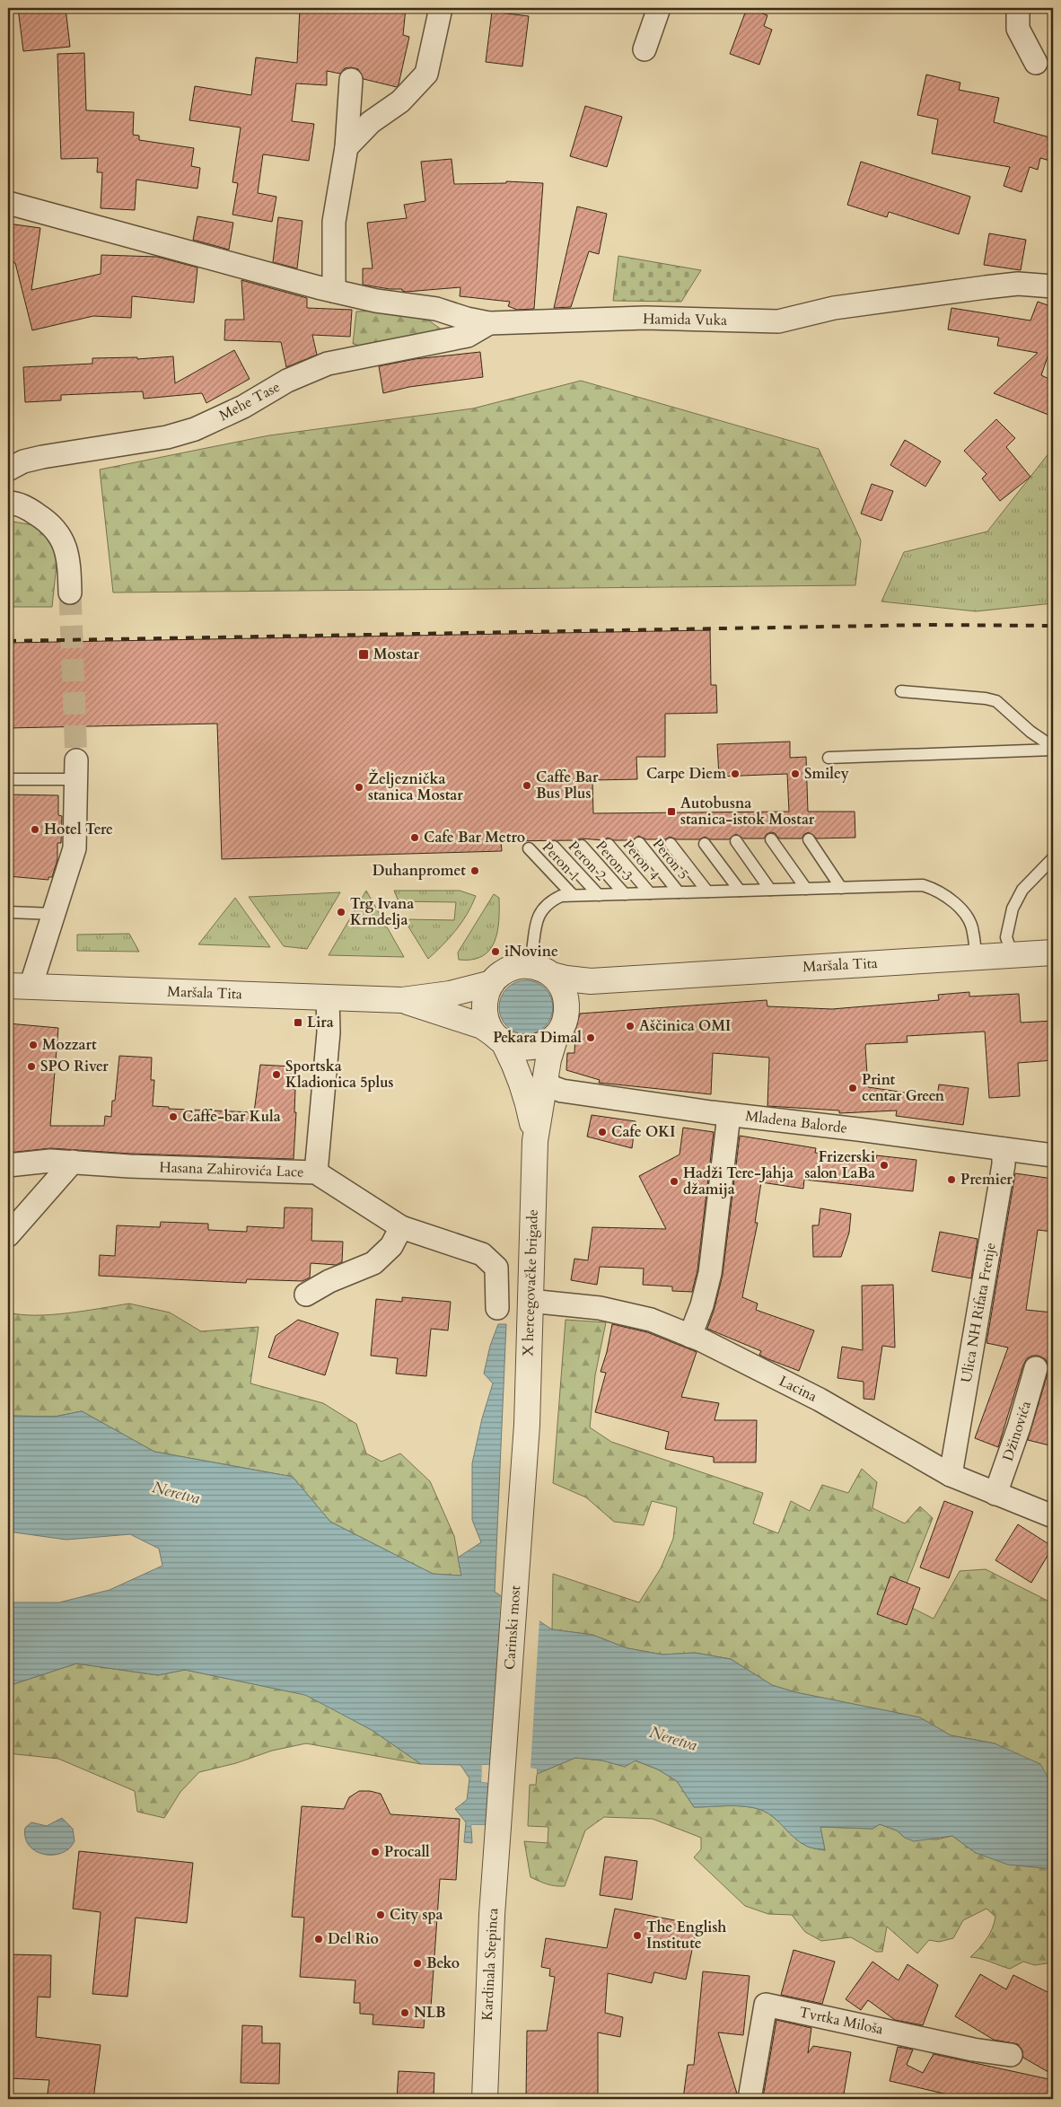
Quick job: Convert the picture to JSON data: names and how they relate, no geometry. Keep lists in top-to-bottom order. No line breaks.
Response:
{"streets":{"street":["Hamida Vuka","Mehe Tase","Maršala Tita","Mladena Balorde","Hasana Zahirovića Lace","X hercegovačke brigade","Ulica NH Rifata Frenje","Lacina","Džinovića","Carinski most","Kardinala Stepinca","Tvrtka Miloša"],"lane":["Peron 5","Peron 4","Peron 2","Peron 3","Peron 1"]},"crossings":[["Hamida Vuka","Mehe Tase"],["Maršala Tita","X hercegovačke brigade"],["Mladena Balorde","X hercegovačke brigade"],["Mladena Balorde","Ulica NH Rifata Frenje"],["X hercegovačke brigade","Lacina"],["X hercegovačke brigade","Carinski most"],["Ulica NH Rifata Frenje","Lacina"],["Lacina","Džinovića"],["Carinski most","Kardinala Stepinca"]],"water":["Neretva"],"places":{"transit":["Mostar","Autobusna stanica-istok Mostar","Lira"],"other":["Carpe Diem","Smiley","Caffe Bar Bus Plus","Željeznička stanica Mostar","Hotel Tere","Cafe Bar Metro","Duhanpromet","Trg Ivana Krndelja","iNovine","Aščinica OMI","Pekara Dimal","Mozzart","SPO River","Sportska Kladionica 5plus","Print centar Green","Caffe-bar Kula","Cafe OKI","Frizerski salon LaBa","Premier","Hadži Tere-Jahja džamija","Procall","City spa","The English Institute","Del Rio","Beko","NLB"]}}
